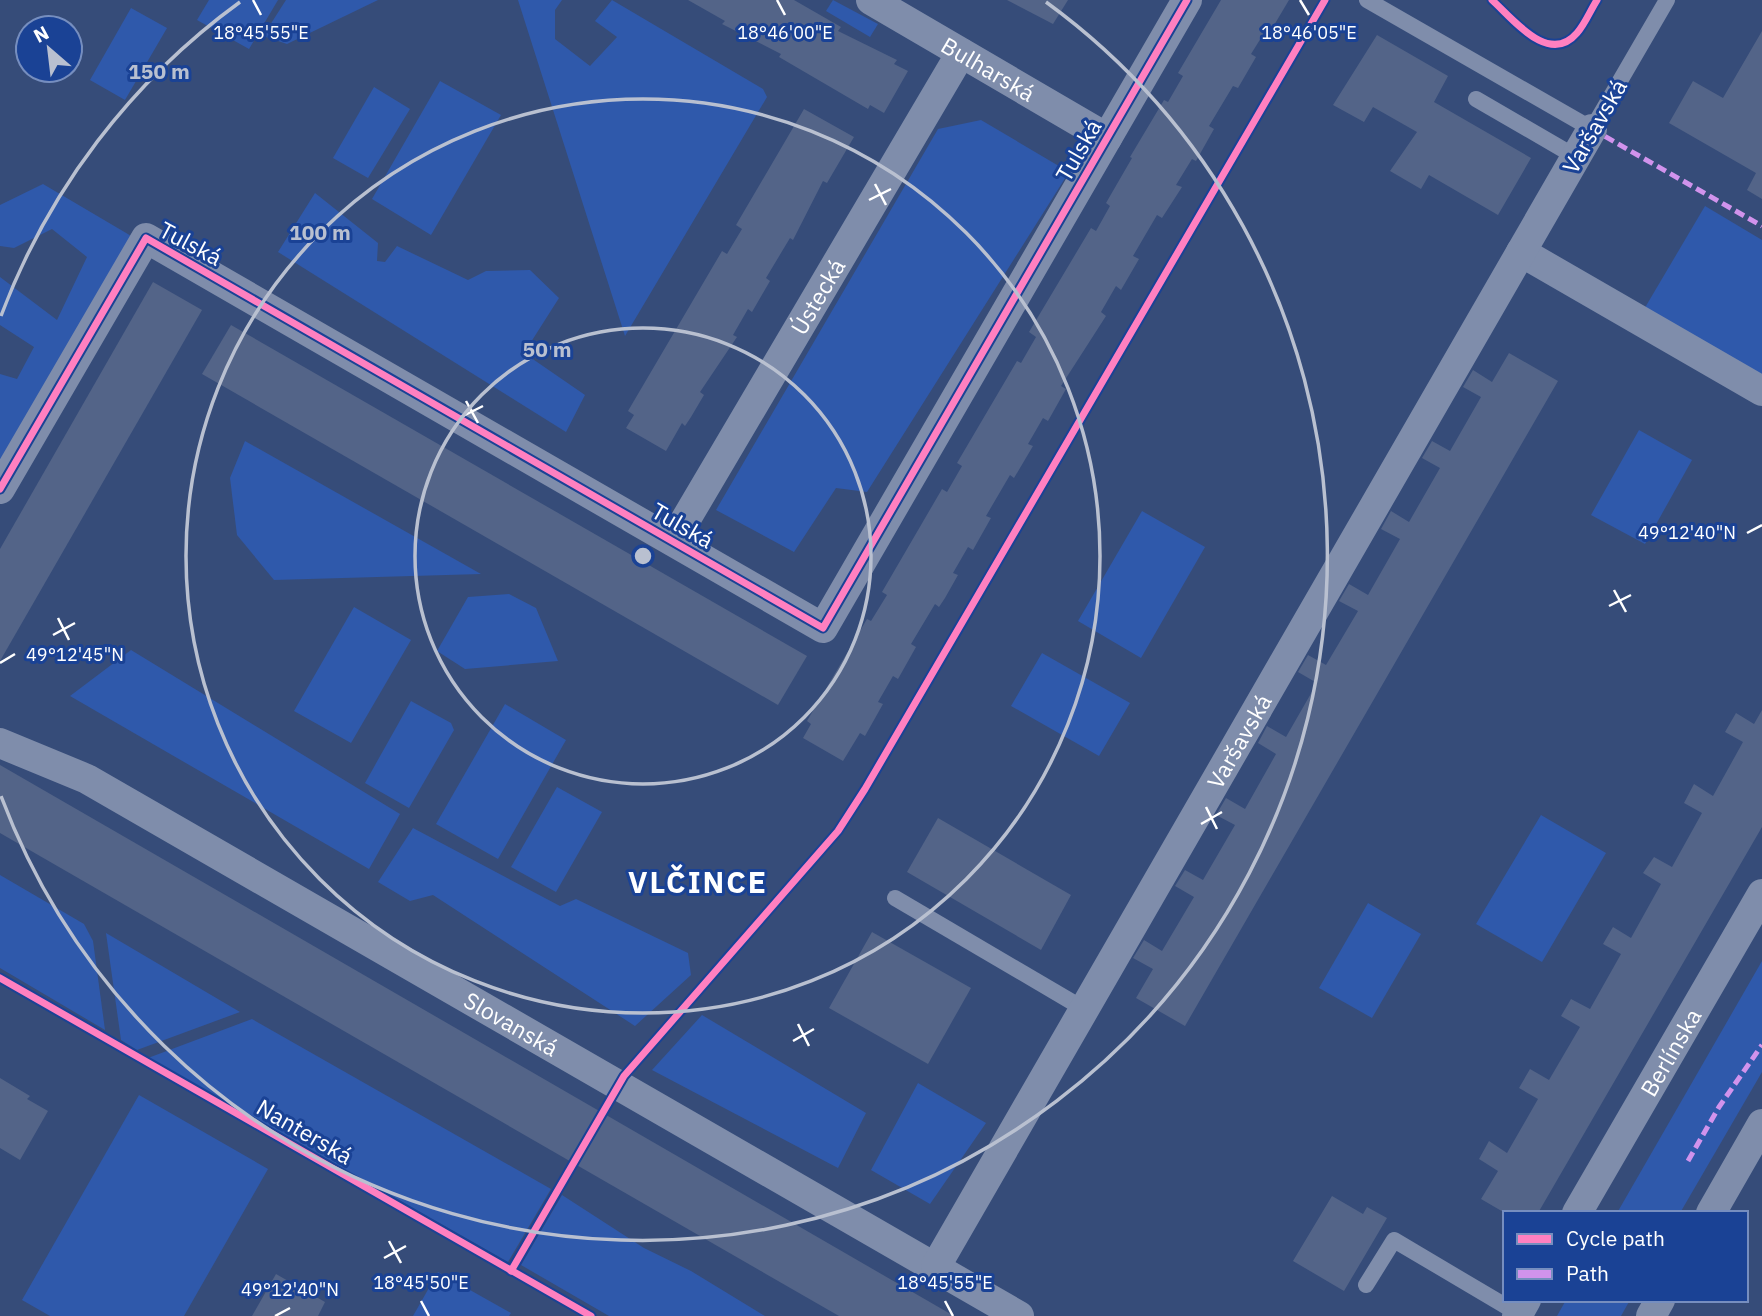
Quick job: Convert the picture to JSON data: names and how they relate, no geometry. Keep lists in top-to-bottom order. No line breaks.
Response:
{"streets":{"street":["Bulharská","Varšavská","Tulská","Ústecká","Slovanská","Berlínska"],"cycle path":["Nanterská"]},"crossings":[["Bulharská","Tulská"],["Bulharská","Ústecká"],["Varšavská","Slovanská"],["Tulská","Ústecká"]],"districts":["VLČINCE"],"legend":["Cycle path","Path"],"north":"top left","coordinates":["18°45'55\"E","18°46'00\"E","18°46'05\"E","49°12'40\"N","49°12'45\"N","18°45'50\"E"],"rings":["150 m","100 m","50 m"]}
